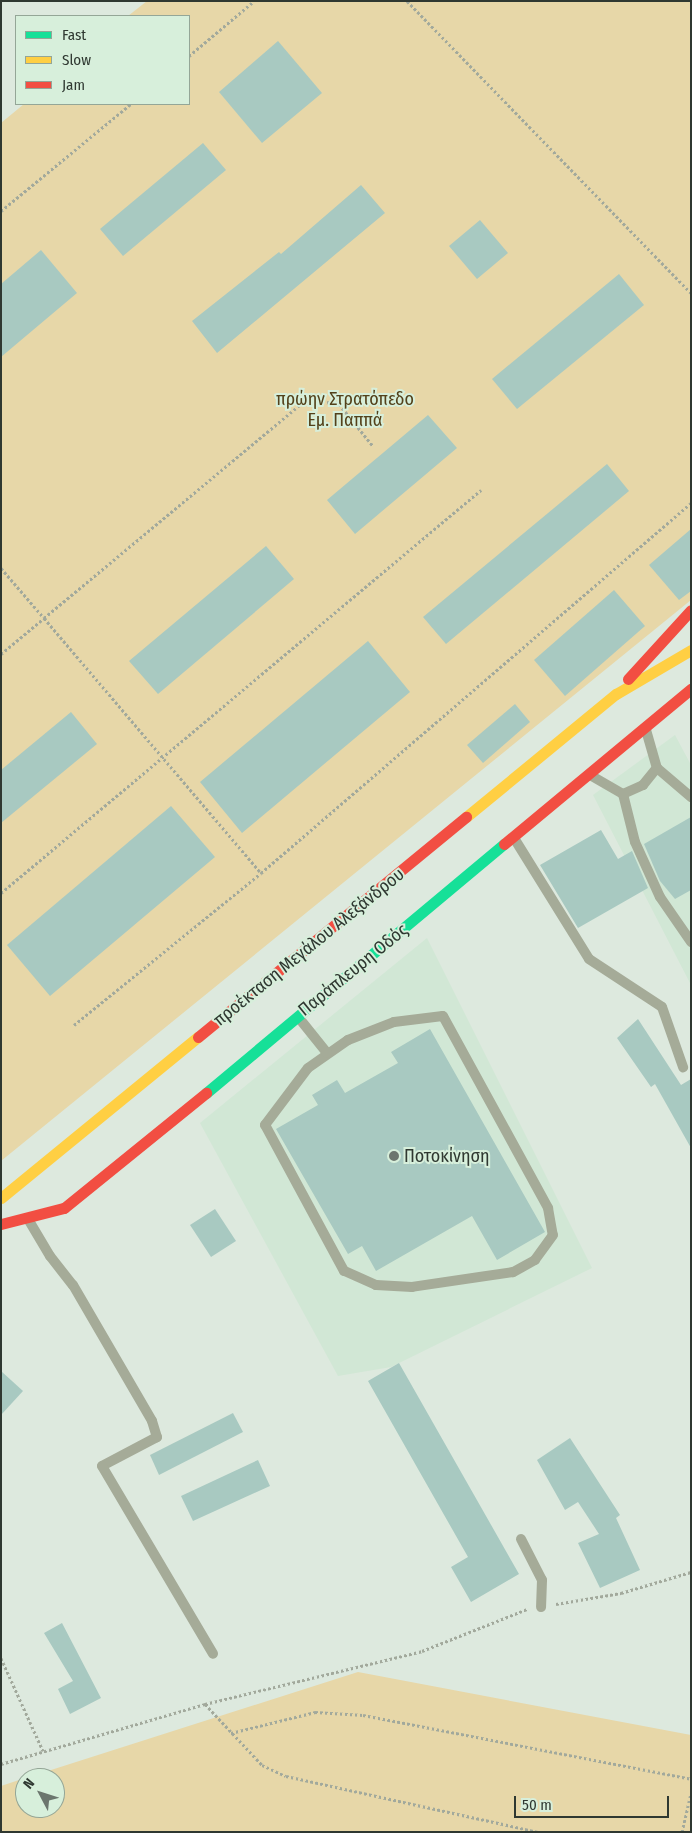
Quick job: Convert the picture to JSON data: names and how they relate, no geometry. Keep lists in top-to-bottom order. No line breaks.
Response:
{"streets":{"main road":["προέκταση Μεγάλου Αλεξάνδρου","Παράπλευρη Οδός"]},"parks":["πρώην Στρατόπεδο Εμ. Παππά"],"places":["Ποτοκίνηση"],"legend":["Fast","Slow","Jam"],"scale_bar":"50 m","north":"top left"}
